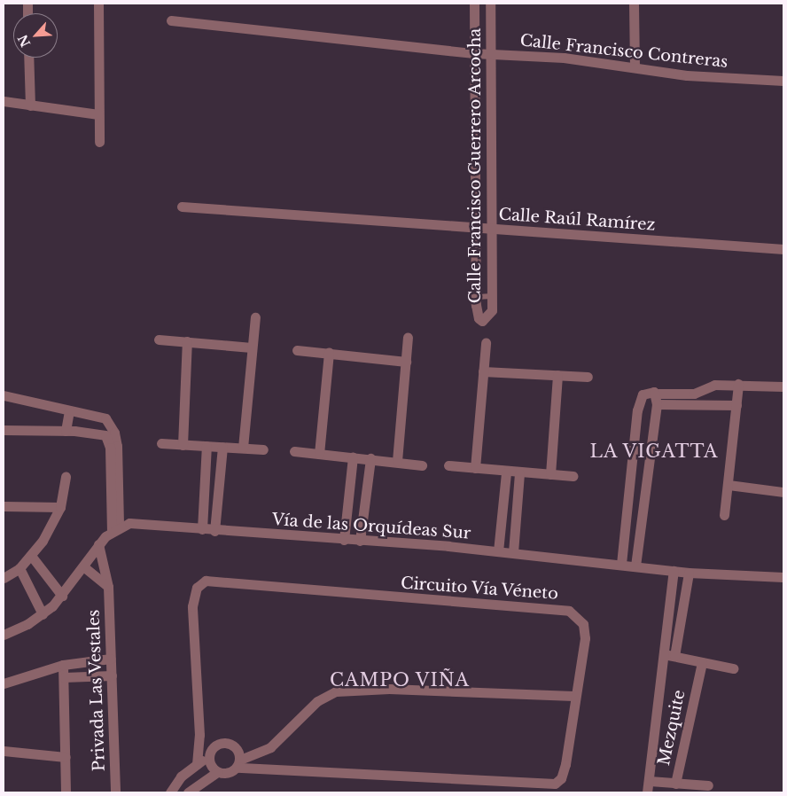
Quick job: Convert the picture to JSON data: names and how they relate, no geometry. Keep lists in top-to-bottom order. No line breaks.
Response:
{"streets":{"street":["Calle Francisco Contreras","Calle Francisco Guerrero Arcocha","Calle Raúl Ramírez","Vía de las Orquídeas Sur","Circuito Vía Véneto","Privada Las Vestales","Mezquite"]},"crossings":[["Calle Francisco Contreras","Calle Francisco Guerrero Arcocha"],["Calle Francisco Guerrero Arcocha","Calle Raúl Ramírez"],["Vía de las Orquídeas Sur","Mezquite"]],"districts":["LA VIGATTA","CAMPO VIÑA"],"north":"bottom left"}
